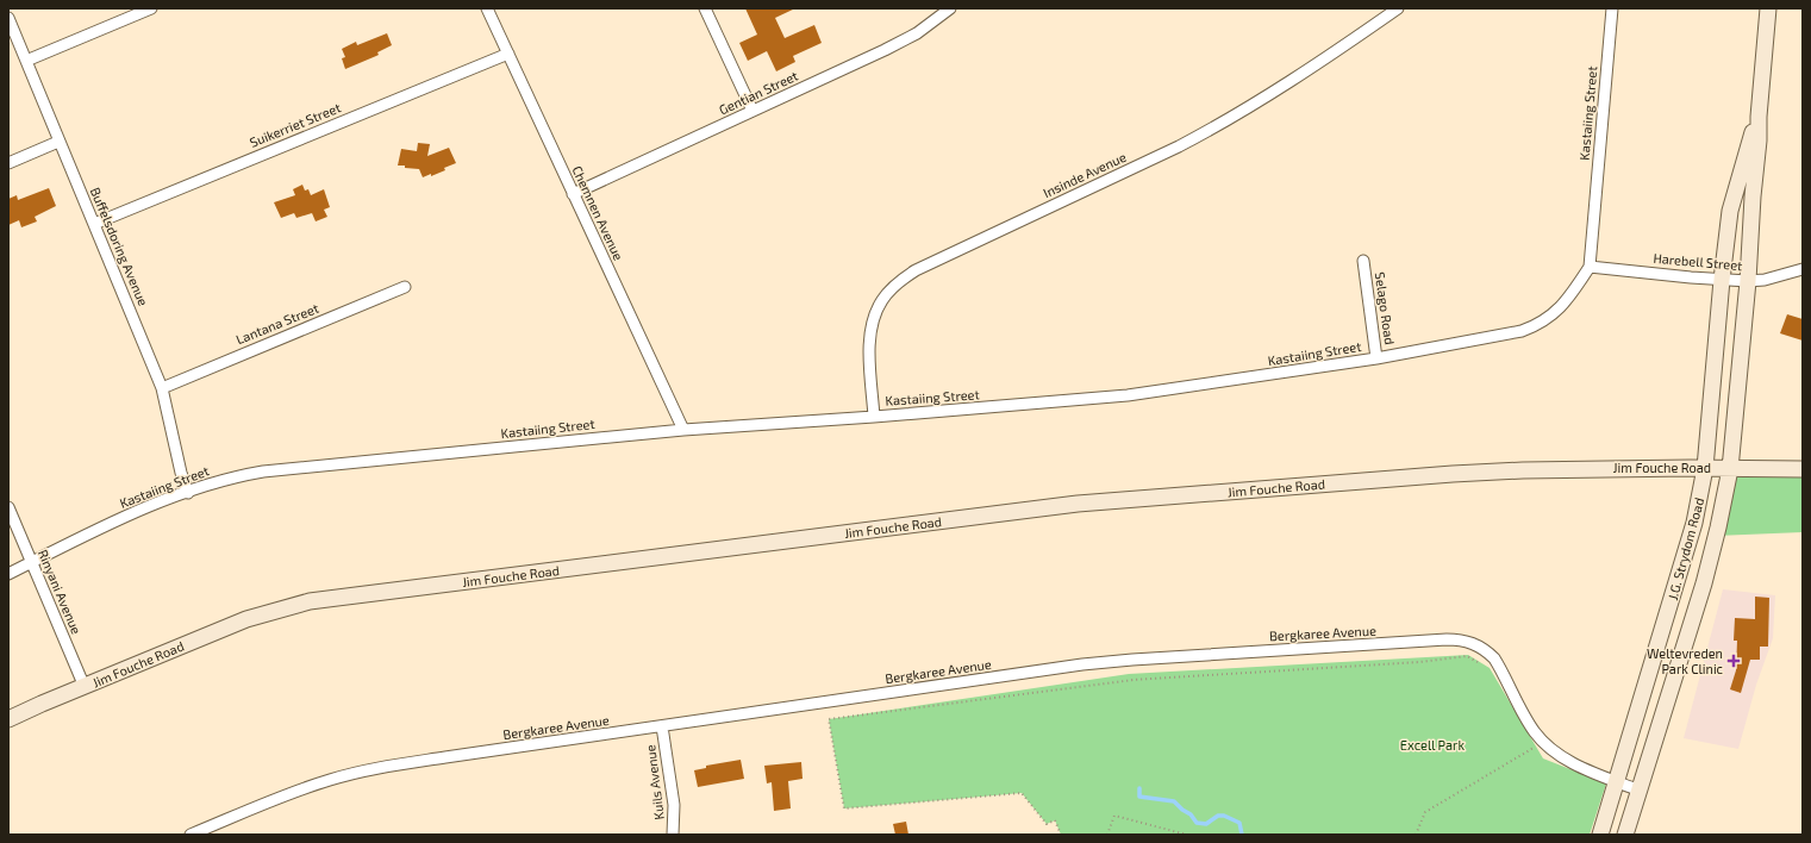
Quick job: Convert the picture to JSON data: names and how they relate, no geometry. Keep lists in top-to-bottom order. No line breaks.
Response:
{"streets":{"street":["Gentian Street","Kastaiing Street","Suikerriet Street","Insinde Avenue","Chemnen Avenue","Buffelsdoring Avenue","Harebell Street","Selago Road","Lantana Street","Jim Fouche Road","J.G. Strydom Road","Rinyani Avenue","Bergkaree Avenue","Kuils Avenue"]},"crossings":[["Gentian Street","Chemnen Avenue"],["Kastaiing Street","Insinde Avenue"],["Kastaiing Street","Chemnen Avenue"],["Kastaiing Street","Buffelsdoring Avenue"],["Kastaiing Street","Harebell Street"],["Kastaiing Street","Selago Road"],["Kastaiing Street","Rinyani Avenue"],["Suikerriet Street","Chemnen Avenue"],["Suikerriet Street","Buffelsdoring Avenue"],["Buffelsdoring Avenue","Lantana Street"],["Harebell Street","J.G. Strydom Road"],["Jim Fouche Road","J.G. Strydom Road"],["Jim Fouche Road","Rinyani Avenue"],["J.G. Strydom Road","Bergkaree Avenue"],["Bergkaree Avenue","Kuils Avenue"]],"parks":["Excell Park"],"places":{"health":["Weltevreden Park Clinic"]}}
